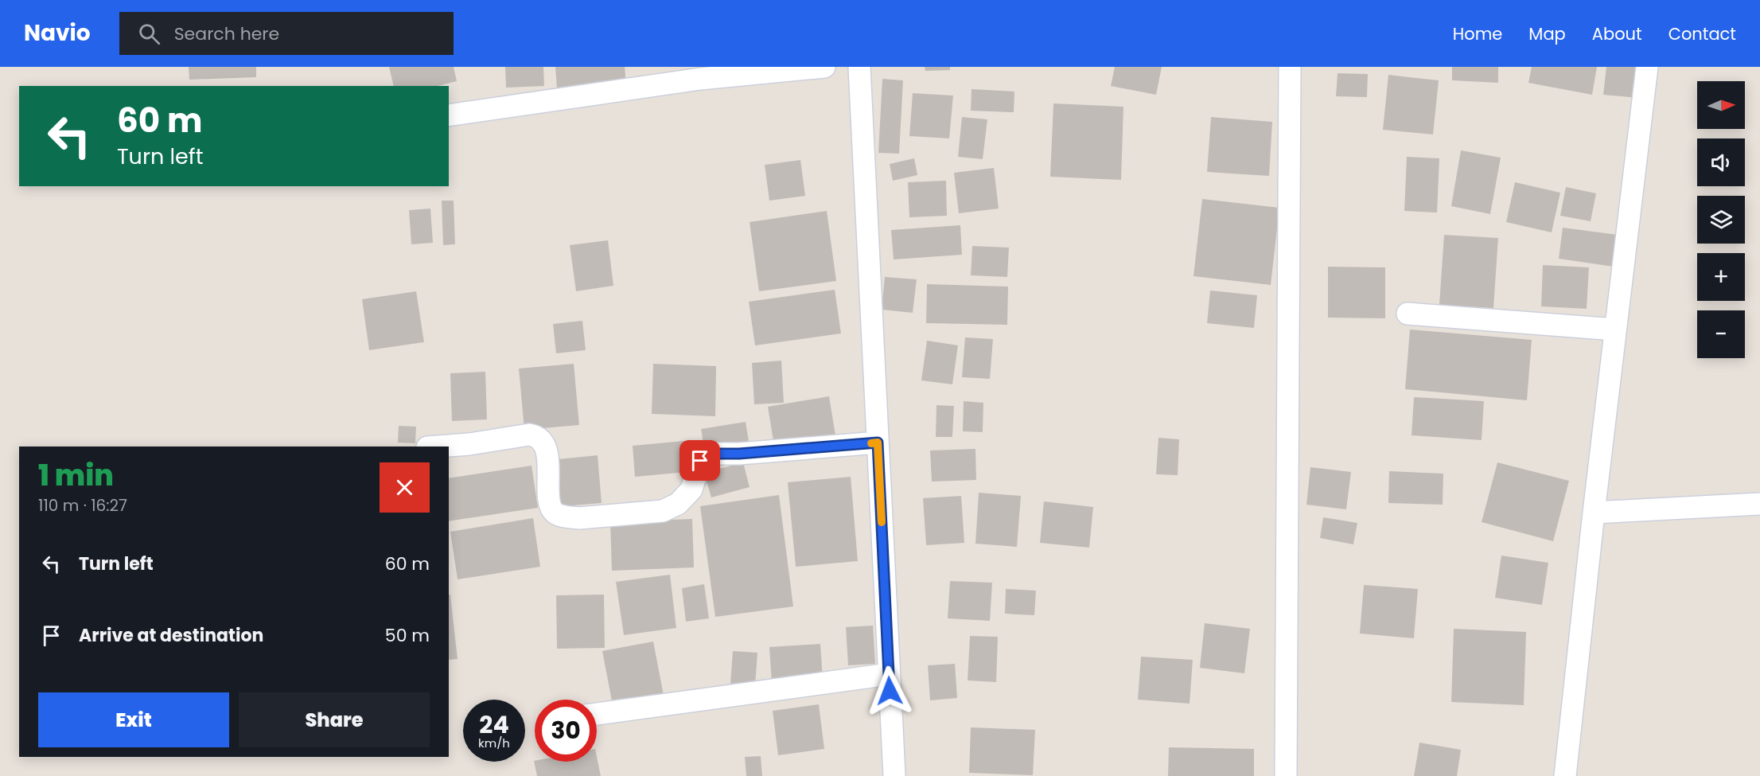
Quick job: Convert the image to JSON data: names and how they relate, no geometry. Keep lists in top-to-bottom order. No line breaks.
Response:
{"north":"right","page":{"header":"Navio","search":"Search here","nav":["Home","Map","About","Contact"],"map_buttons":["+","−"],"turn":["60 m","Turn left"],"heading":["1 min","110 m · 16:27"],"list":[{"name":"Turn left","value":"60 m"},{"name":"Arrive at destination","value":"50 m"}],"buttons":["Exit","Share"],"speed":"24 km/h","limit":"30"}}
